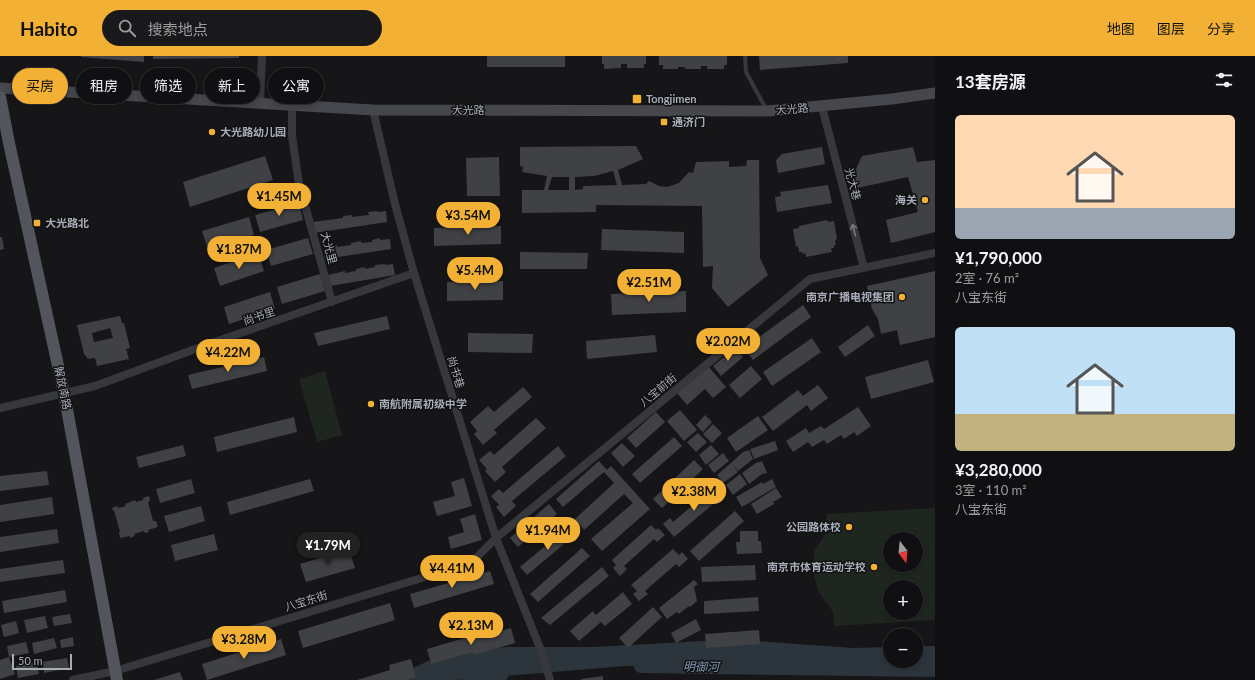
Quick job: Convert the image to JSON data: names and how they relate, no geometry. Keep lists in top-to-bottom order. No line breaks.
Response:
{"streets":{"street":["大光路","光大巷","大光里","尚书里","尚书巷","解放南路","八宝前街","八宝东街"]},"crossings":[["大光路","光大巷"],["大光路","大光里"],["大光路","尚书巷"],["光大巷","八宝前街"],["大光里","尚书里"],["尚书里","尚书巷"],["尚书里","解放南路"],["尚书巷","八宝前街"],["尚书巷","八宝东街"],["解放南路","八宝东街"],["八宝前街","八宝东街"]],"one_way":["光大巷"],"water":["明御河"],"places":{"transit":["Tongjimen","通济门","大光路北"],"other":["大光路幼儿园","海关","南京广播电视集团","南航附属初级中学","公园路体校","南京市体育运动学校"]},"scale_bar":"50 m","north":"bottom","page":{"header":"Habito","search":"搜索地点","nav":["地图","图层","分享"],"heading":"13套房源","chip":["买房","租房","筛选","新上","公寓"],"list":[{"name":"¥1,790,000","note":"2室 · 76 m² · 八宝东街"},{"name":"¥3,280,000","note":"3室 · 110 m² · 八宝东街"}],"price":["¥1.45M","¥3.54M","¥1.87M","¥5.4M","¥2.51M","¥2.02M","¥4.22M","¥2.38M","¥1.94M","¥1.79M","¥4.41M","¥2.13M","¥3.28M"],"map_buttons":["+","−"],"scale":"50 m"}}
